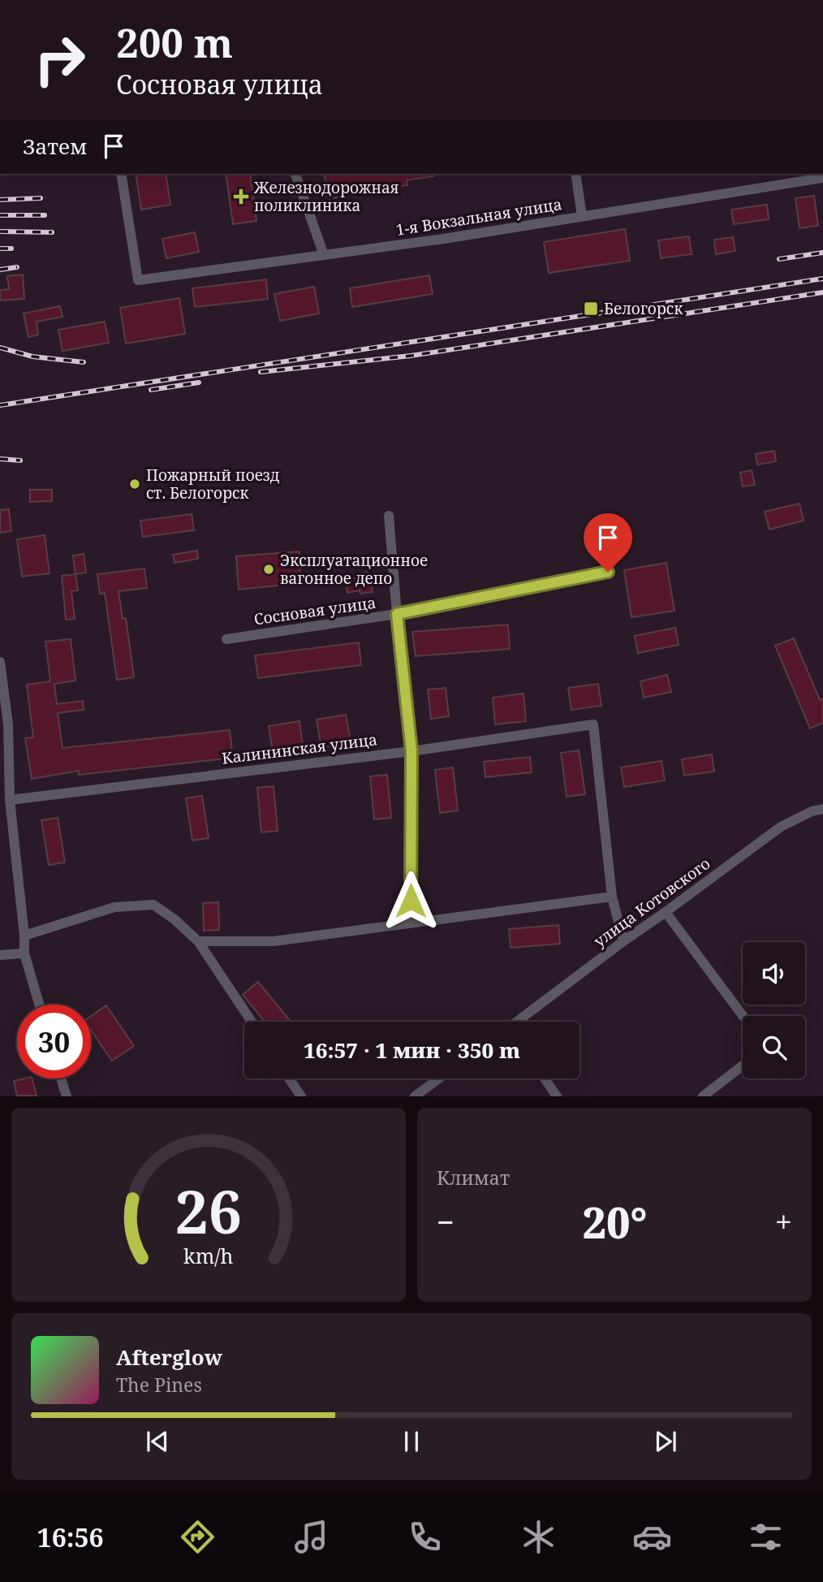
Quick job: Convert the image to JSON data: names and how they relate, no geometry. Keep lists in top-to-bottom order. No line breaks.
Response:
{"streets":{"street":["1-я Вокзальная улица","Сосновая улица","Калининская улица","улица Котовского"]},"places":{"health":["Железнодорожная поликлиника"],"transit":["Белогорск"],"other":["Пожарный поезд ст. Белогорск","Эксплуатационное вагонное депо"]},"page":{"turn":["200 m","Сосновая улица"],"then":"Затем","limit":"30","trip":"16:57 · 1 мин · 350 m","tile":"Климат","heat":["−","20°","+"],"song":["Afterglow","The Pines"],"tabs":"16:56","gauge":["26","km/h"]}}
